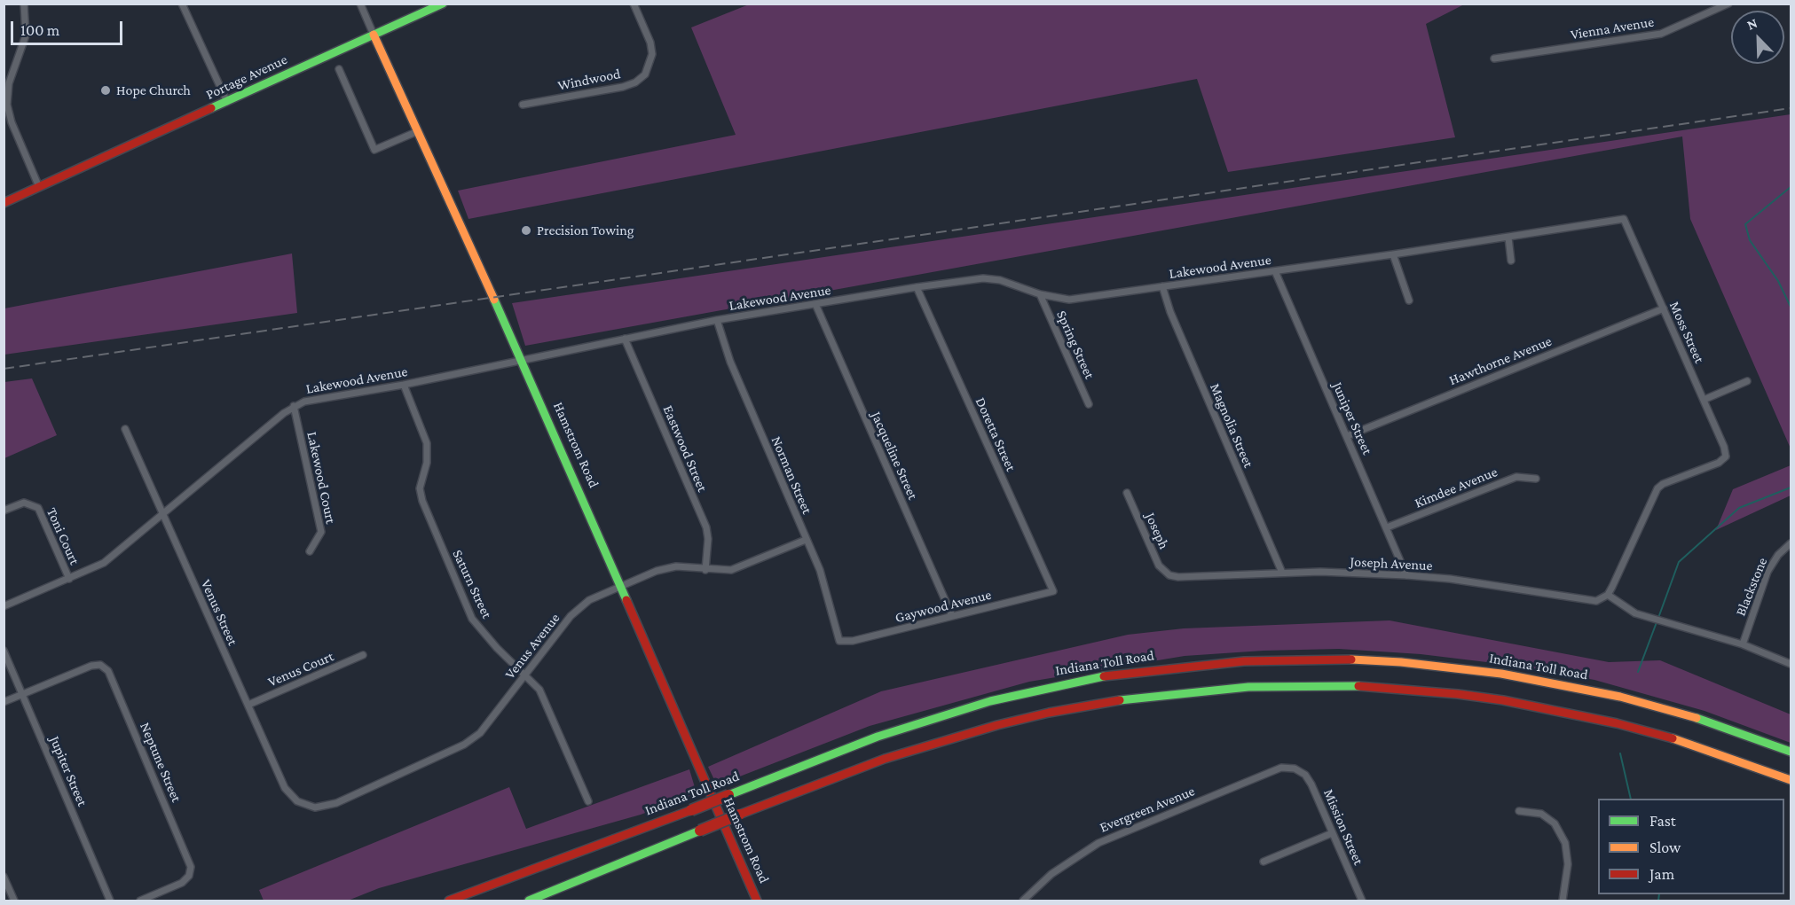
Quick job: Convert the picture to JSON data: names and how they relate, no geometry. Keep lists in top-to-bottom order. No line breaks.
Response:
{"streets":{"main road":["Portage Avenue","Hamstrom Road","Indiana Toll Road"],"street":["Vienna Avenue","Windwood","Lakewood Avenue","Moss Street","Spring Street","Hawthorne Avenue","Juniper Street","Magnolia Street","Doretta Street","Eastwood Street","Jacqueline Street","Norman Street","Lakewood Court","Kimdee Avenue","Joseph","Toni Court","Joseph Avenue","Saturn Street","Blackstone","Gaywood Avenue","Venus Street","Venus Avenue","Venus Court","Neptune Street","Jupiter Street","Evergreen Avenue","Mission Street"]},"crossings":[["Portage Avenue","Hamstrom Road"],["Lakewood Avenue","Moss Street"],["Lakewood Avenue","Spring Street"],["Lakewood Avenue","Juniper Street"],["Lakewood Avenue","Magnolia Street"],["Lakewood Avenue","Doretta Street"],["Lakewood Avenue","Hamstrom Road"],["Lakewood Avenue","Eastwood Street"],["Lakewood Avenue","Jacqueline Street"],["Lakewood Avenue","Norman Street"],["Lakewood Avenue","Lakewood Court"],["Lakewood Avenue","Toni Court"],["Lakewood Avenue","Saturn Street"],["Lakewood Avenue","Venus Street"],["Moss Street","Hawthorne Avenue"],["Moss Street","Joseph Avenue"],["Hawthorne Avenue","Juniper Street"],["Juniper Street","Kimdee Avenue"],["Juniper Street","Joseph Avenue"],["Magnolia Street","Joseph Avenue"],["Doretta Street","Gaywood Avenue"],["Hamstrom Road","Venus Avenue"],["Eastwood Street","Venus Avenue"],["Jacqueline Street","Gaywood Avenue"],["Norman Street","Gaywood Avenue"],["Norman Street","Venus Avenue"],["Joseph","Joseph Avenue"],["Saturn Street","Venus Avenue"],["Venus Street","Venus Avenue"],["Venus Street","Venus Court"],["Neptune Street","Jupiter Street"],["Evergreen Avenue","Mission Street"]],"places":["Hope Church","Precision Towing"],"legend":["Fast","Slow","Jam"],"scale_bar":"100 m","north":"top left"}
